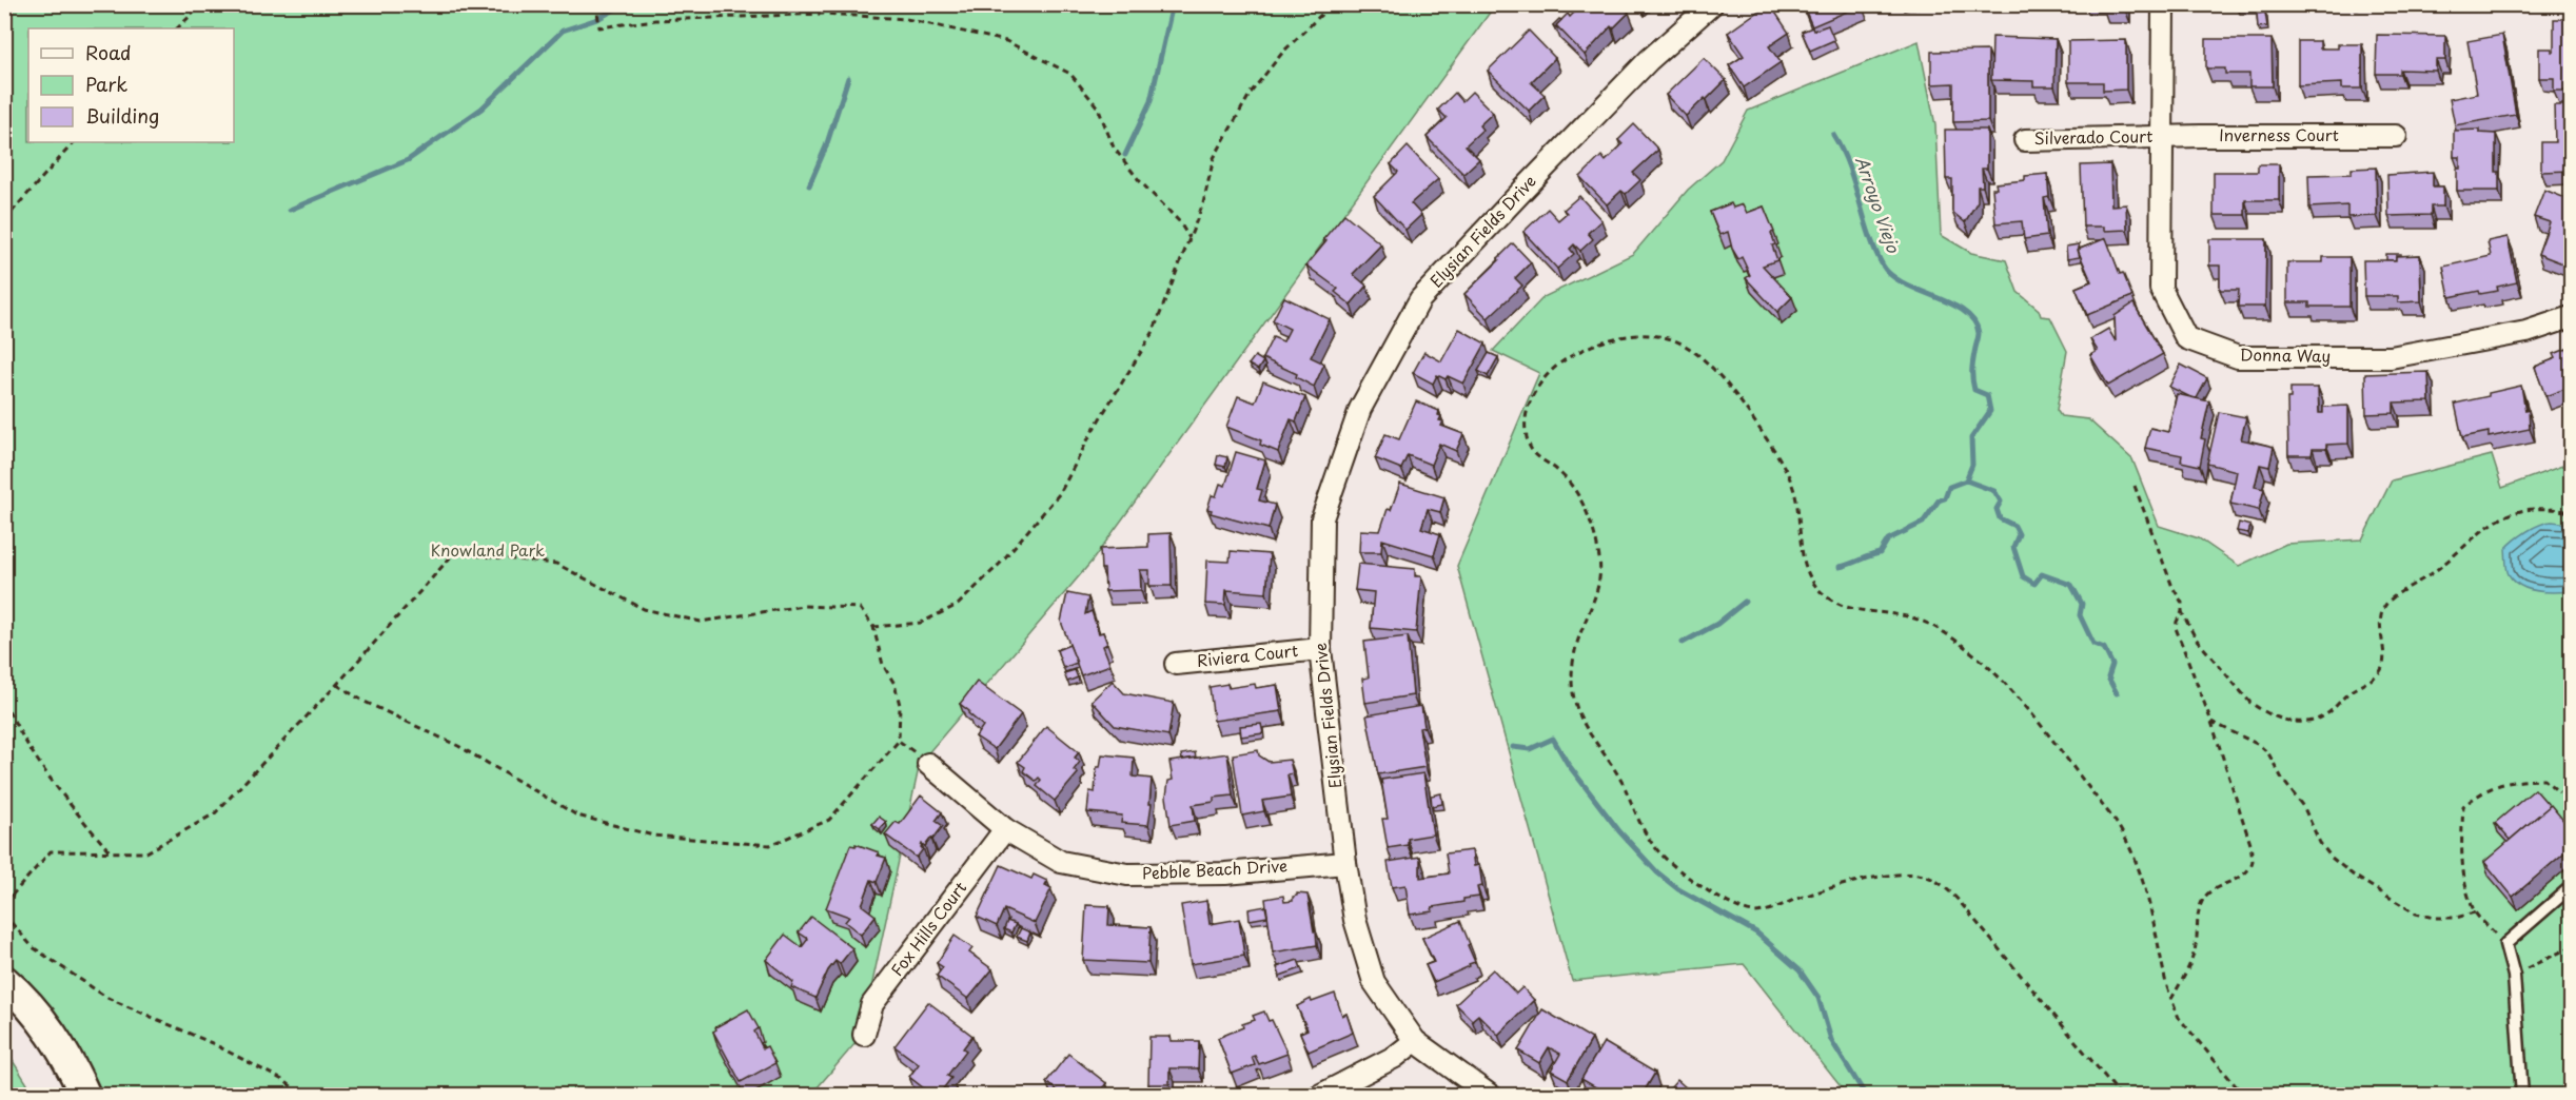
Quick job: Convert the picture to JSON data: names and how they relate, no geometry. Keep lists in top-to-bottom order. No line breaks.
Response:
{"streets":{"street":["Inverness Court","Silverado Court","Elysian Fields Drive","Donna Way","Riviera Court","Pebble Beach Drive","Fox Hills Court"]},"crossings":[["Inverness Court","Silverado Court"],["Inverness Court","Donna Way"],["Silverado Court","Donna Way"],["Elysian Fields Drive","Riviera Court"],["Elysian Fields Drive","Pebble Beach Drive"],["Pebble Beach Drive","Fox Hills Court"]],"water":["Arroyo Viejo"],"parks":["Knowland Park"],"legend":["Road","Park","Building"]}
